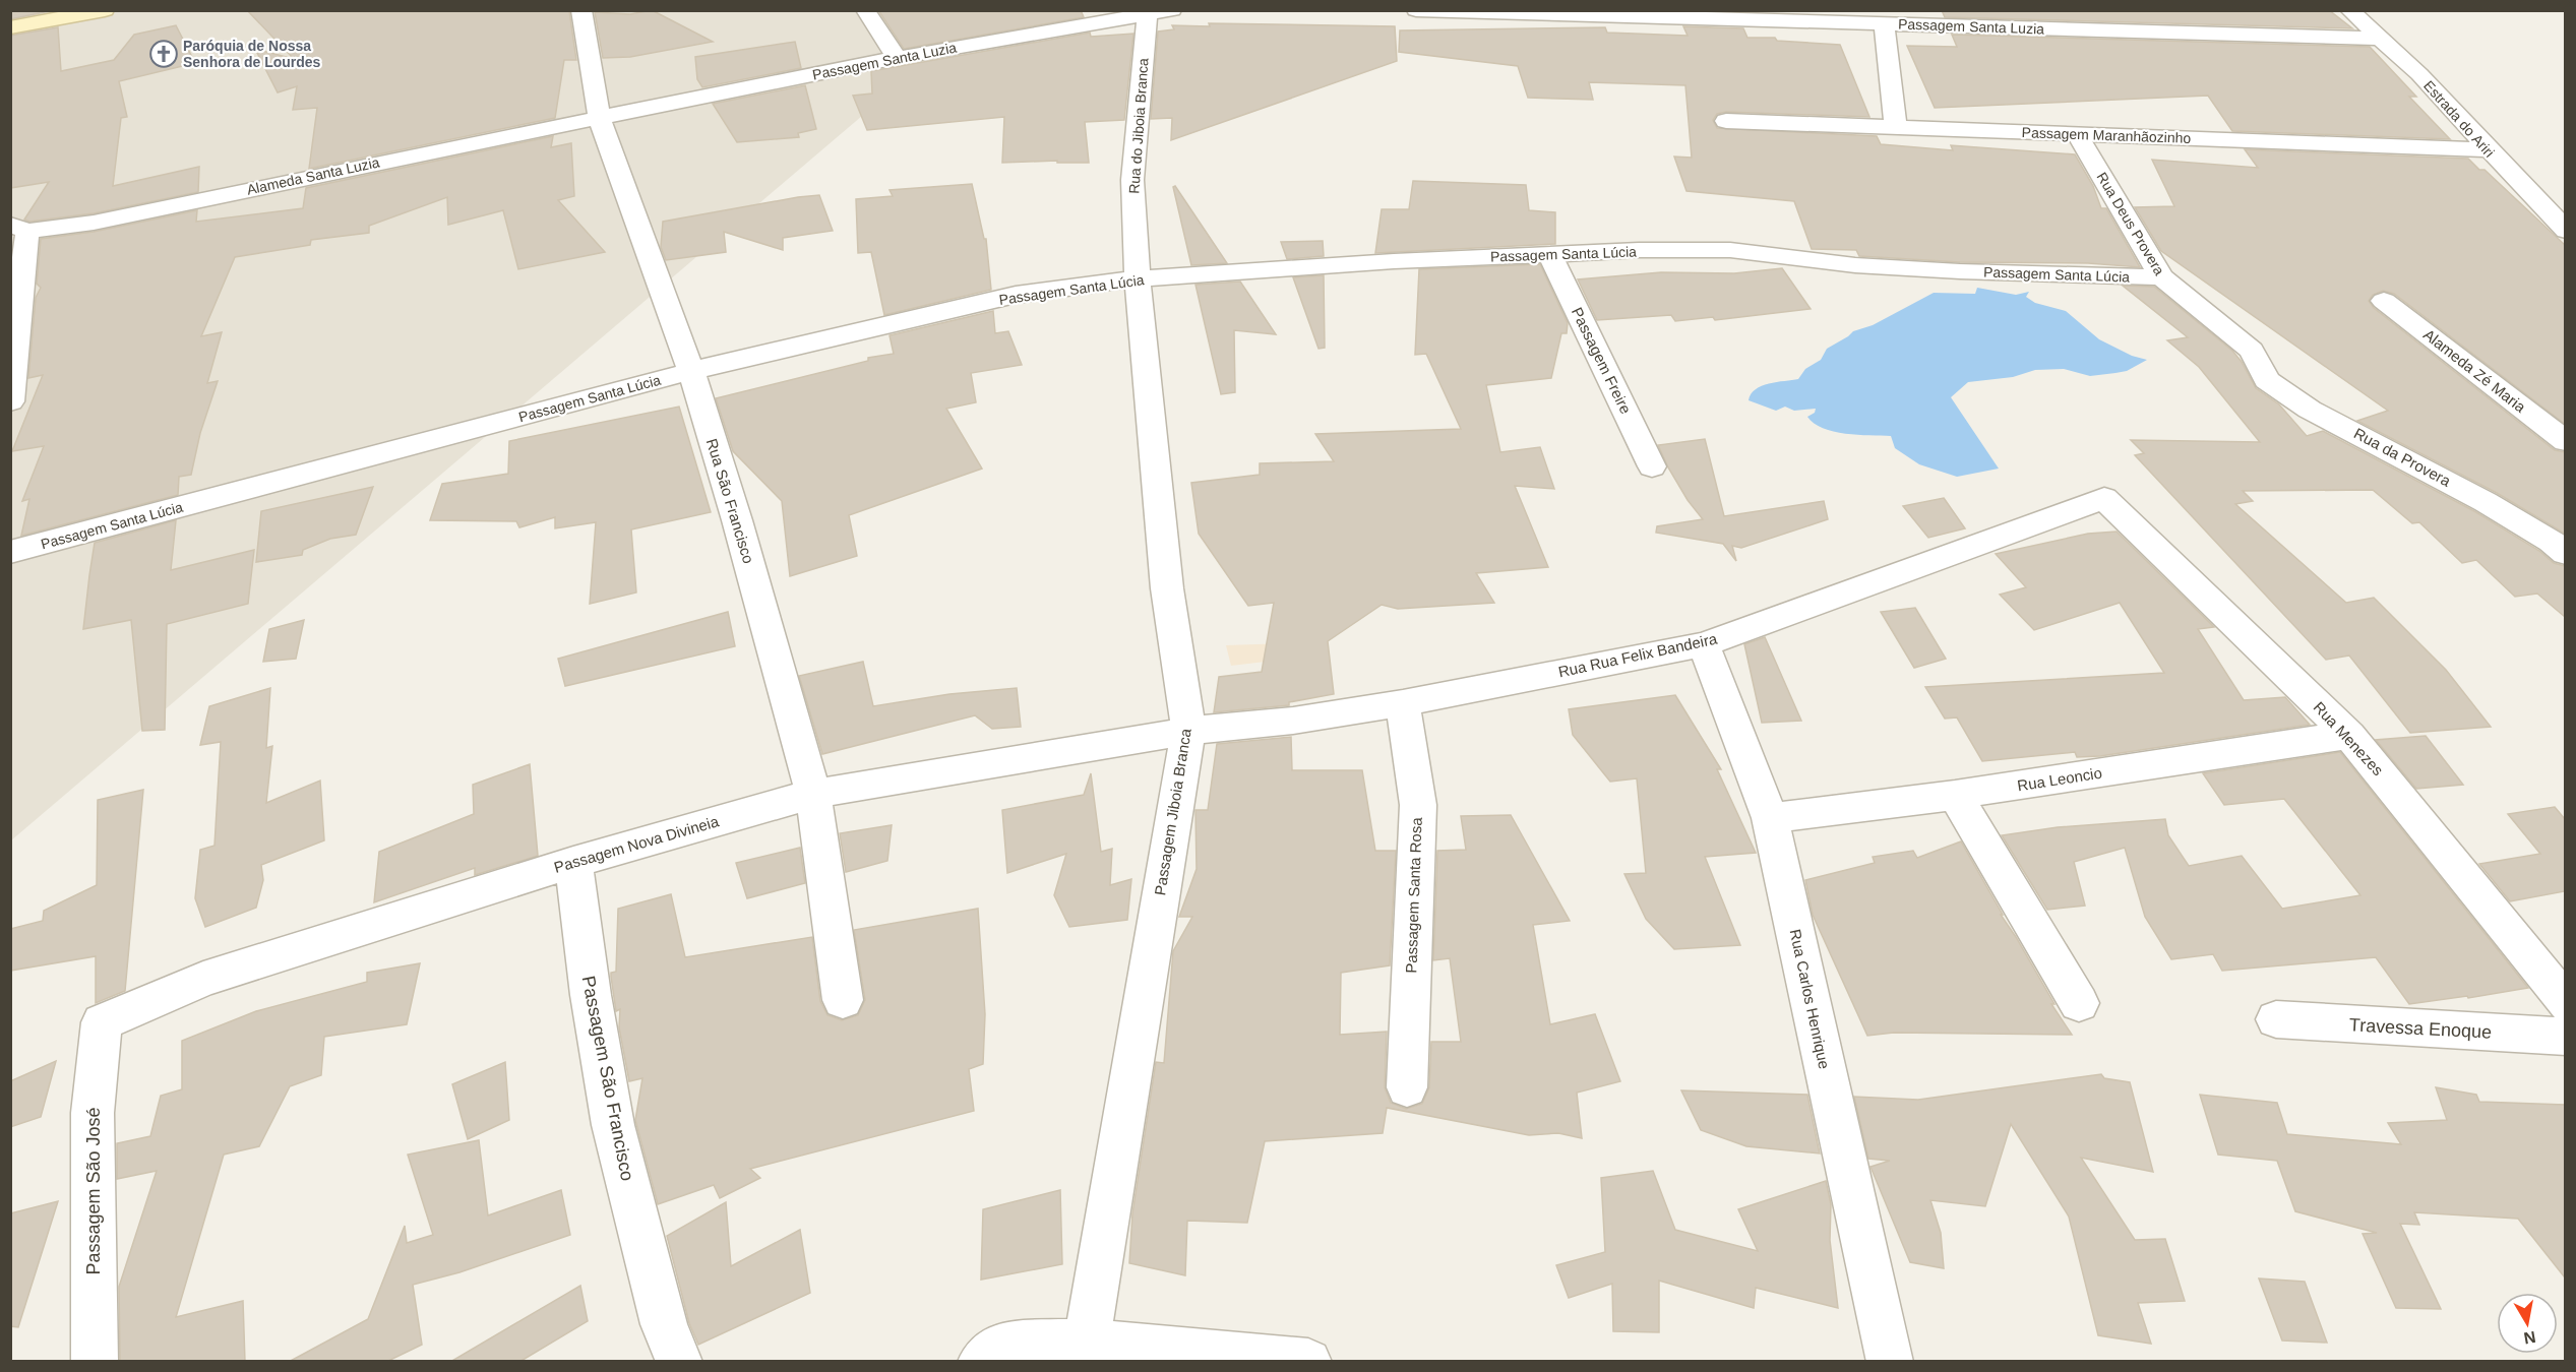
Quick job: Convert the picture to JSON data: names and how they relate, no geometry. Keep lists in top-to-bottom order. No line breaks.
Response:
{"streets":{"street":["Passagem Santa Luzia","Estrada do Ariri","Rua do Jiboia Branca","Passagem Maranhãozinho","Alameda Santa Luzia","Rua Deus Provera","Passagem Santa Lúcia","Passagem Freire","Alameda Zé Maria","Rua da Provera","Rua São Francisco","Rua Rua Felix Bandeira","Rua Menezes","Rua Leoncio","Passagem Jiboia Branca","Passagem Nova Divineia","Passagem Santa Rosa","Rua Carlos Henrique","Travessa Enoque","Passagem São Francisco","Passagem São José"]},"crossings":[["Passagem Santa Luzia","Estrada do Ariri"],["Passagem Santa Luzia","Rua do Jiboia Branca"],["Passagem Santa Luzia","Alameda Santa Luzia"],["Passagem Santa Luzia","Rua São Francisco"],["Estrada do Ariri","Passagem Maranhãozinho"],["Rua do Jiboia Branca","Passagem Santa Lúcia"],["Rua do Jiboia Branca","Passagem Jiboia Branca"],["Passagem Maranhãozinho","Rua Deus Provera"],["Alameda Santa Luzia","Rua São Francisco"],["Rua Deus Provera","Passagem Santa Lúcia"],["Rua Deus Provera","Rua da Provera"],["Passagem Santa Lúcia","Passagem Freire"],["Passagem Santa Lúcia","Rua São Francisco"],["Passagem Santa Lúcia","Passagem Jiboia Branca"],["Rua São Francisco","Passagem Nova Divineia"],["Rua Rua Felix Bandeira","Rua Menezes"],["Rua Rua Felix Bandeira","Passagem Jiboia Branca"],["Rua Rua Felix Bandeira","Passagem Nova Divineia"],["Rua Rua Felix Bandeira","Passagem Santa Rosa"],["Rua Rua Felix Bandeira","Rua Carlos Henrique"],["Rua Menezes","Rua Leoncio"],["Rua Leoncio","Rua Carlos Henrique"],["Passagem Jiboia Branca","Passagem Nova Divineia"],["Passagem Nova Divineia","Passagem São Francisco"],["Passagem Nova Divineia","Passagem São José"]],"places":{"church":["Paróquia de Nossa Senhora de Lourdes"]},"north":"bottom"}
